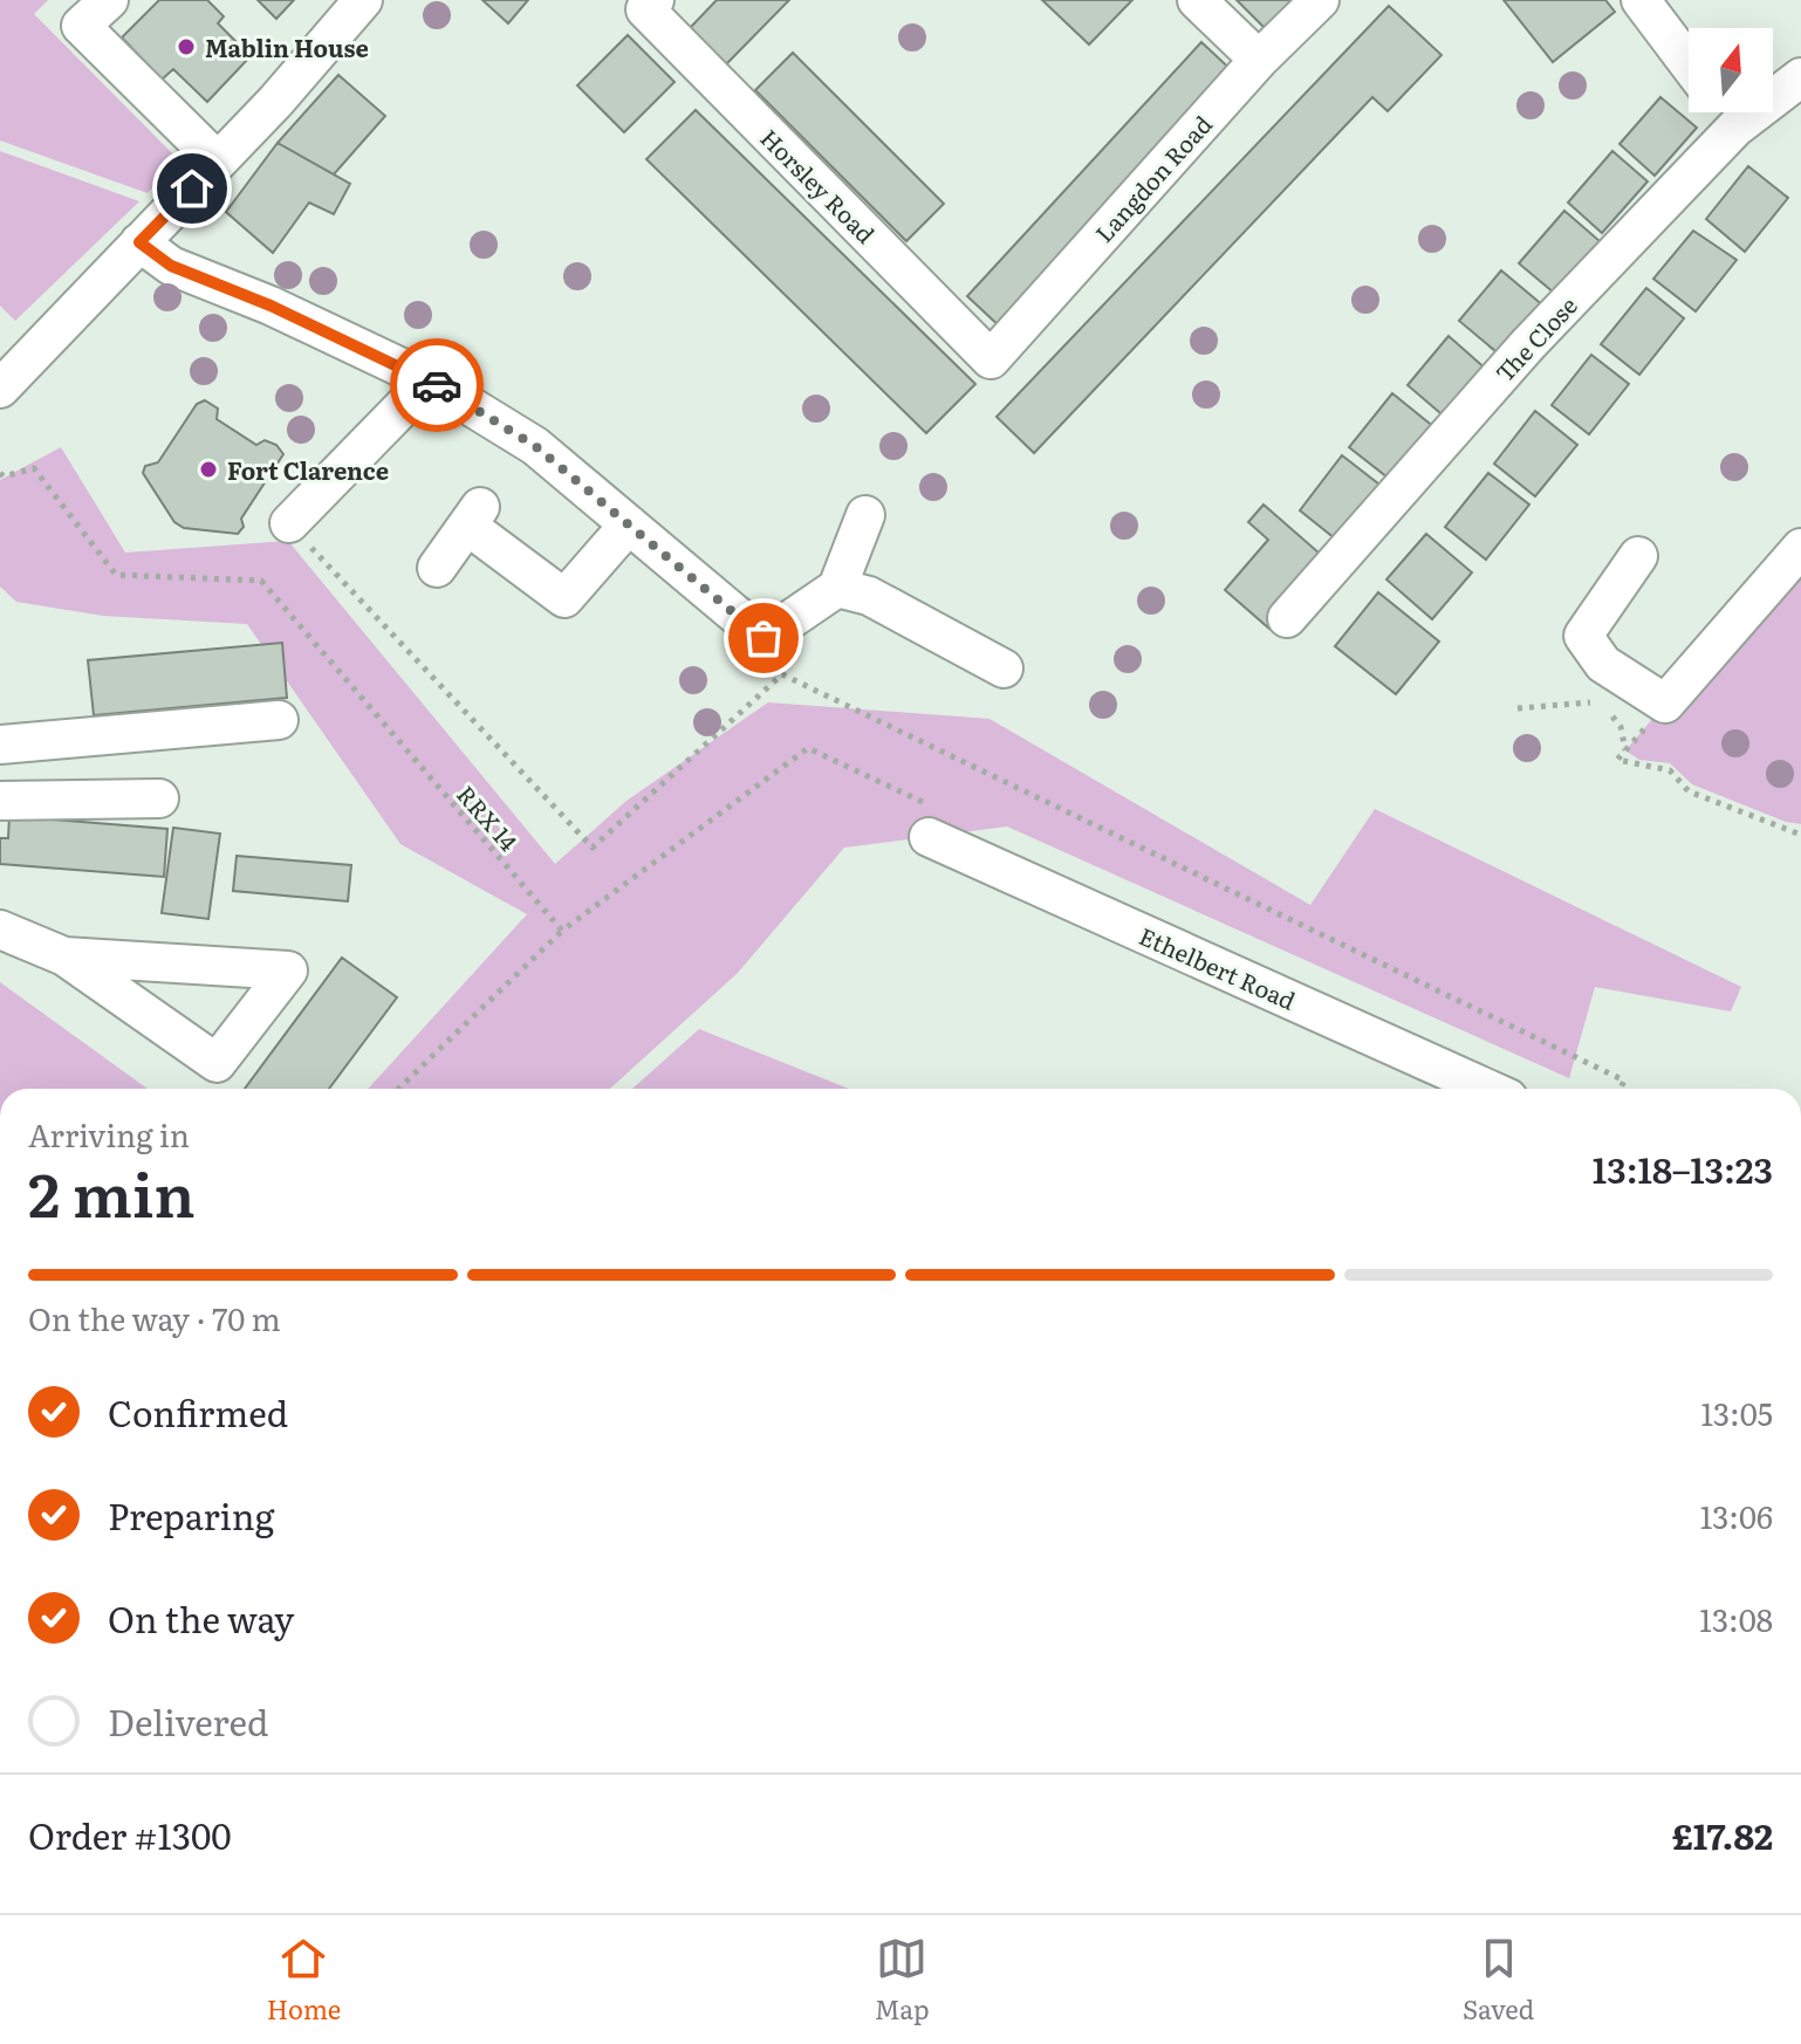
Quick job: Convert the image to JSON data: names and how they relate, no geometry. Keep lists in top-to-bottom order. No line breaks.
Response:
{"streets":{"street":["Langdon Road","Horsley Road","The Close","Ethelbert Road"],"path":["RRX 14"]},"crossings":[["Langdon Road","Horsley Road"]],"places":["Mablin House","Fort Clarence"],"north":"top","page":{"heading":["2 min","Arriving in","13:18–13:23"],"panel":["Order #1300","£17.82"],"bar":"On the way · 70 m","list":[["Confirmed","13:05"],["Preparing","13:06"],["On the way","13:08"],"Delivered"],"tabs":["Home","Map","Saved"]}}
